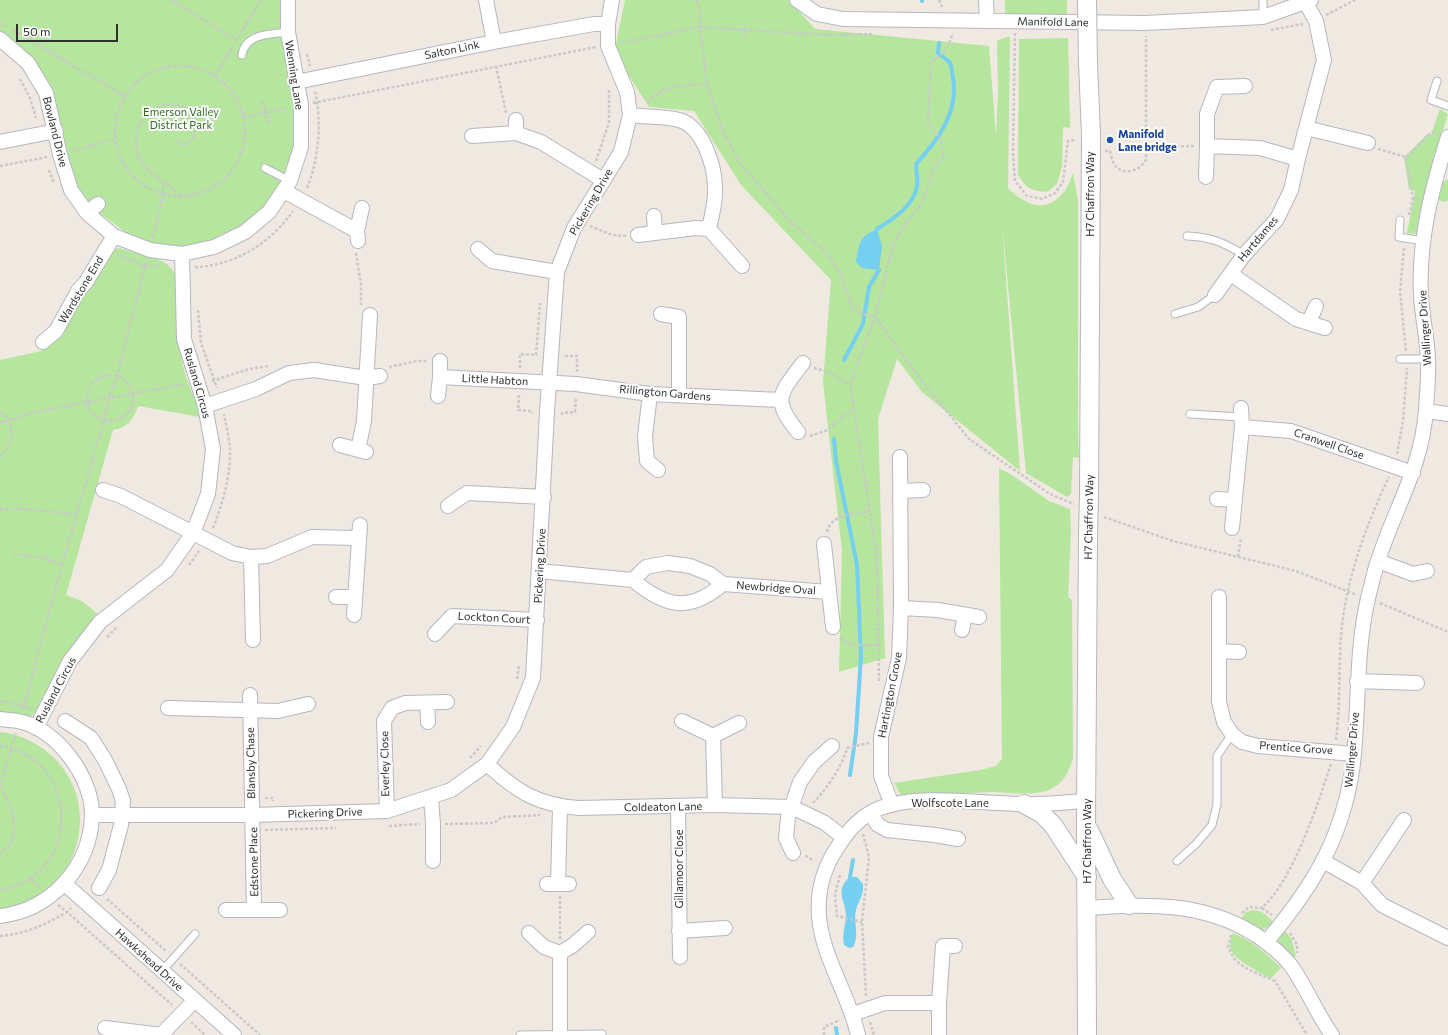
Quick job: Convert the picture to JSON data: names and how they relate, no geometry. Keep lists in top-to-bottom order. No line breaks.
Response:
{"streets":{"street":["Manifold Lane","Salton Link","Wenning Lane","Bowland Drive","H7 Chaffron Way","Pickering Drive","Hartdames","Wardstone End","Wallinger Drive","Little Habton","Rusland Circus","Rillington Gardens","Cranwell Close","Newbridge Oval","Lockton Court","Hartington Grove","Prentice Grove","Blansby Chase","Everley Close","Wolfscote Lane","Coldeaton Lane","Edstone Place","Gillamoor Close","Hawkshead Drive"]},"crossings":[["Manifold Lane","Hartdames"],["Salton Link","Wenning Lane"],["Salton Link","Pickering Drive"],["Wenning Lane","Bowland Drive"],["Wenning Lane","Rusland Circus"],["Bowland Drive","Wardstone End"],["Bowland Drive","Rusland Circus"],["H7 Chaffron Way","Wolfscote Lane"],["Pickering Drive","Little Habton"],["Pickering Drive","Rillington Gardens"],["Pickering Drive","Lockton Court"],["Pickering Drive","Blansby Chase"],["Pickering Drive","Everley Close"],["Pickering Drive","Coldeaton Lane"],["Pickering Drive","Edstone Place"],["Wallinger Drive","Cranwell Close"],["Wallinger Drive","Prentice Grove"],["Little Habton","Rillington Gardens"],["Hartington Grove","Wolfscote Lane"],["Blansby Chase","Edstone Place"],["Wolfscote Lane","Coldeaton Lane"],["Coldeaton Lane","Gillamoor Close"]],"parks":["Emerson Valley District Park"],"places":["Manifold Lane bridge"],"scale_bar":"50 m"}
